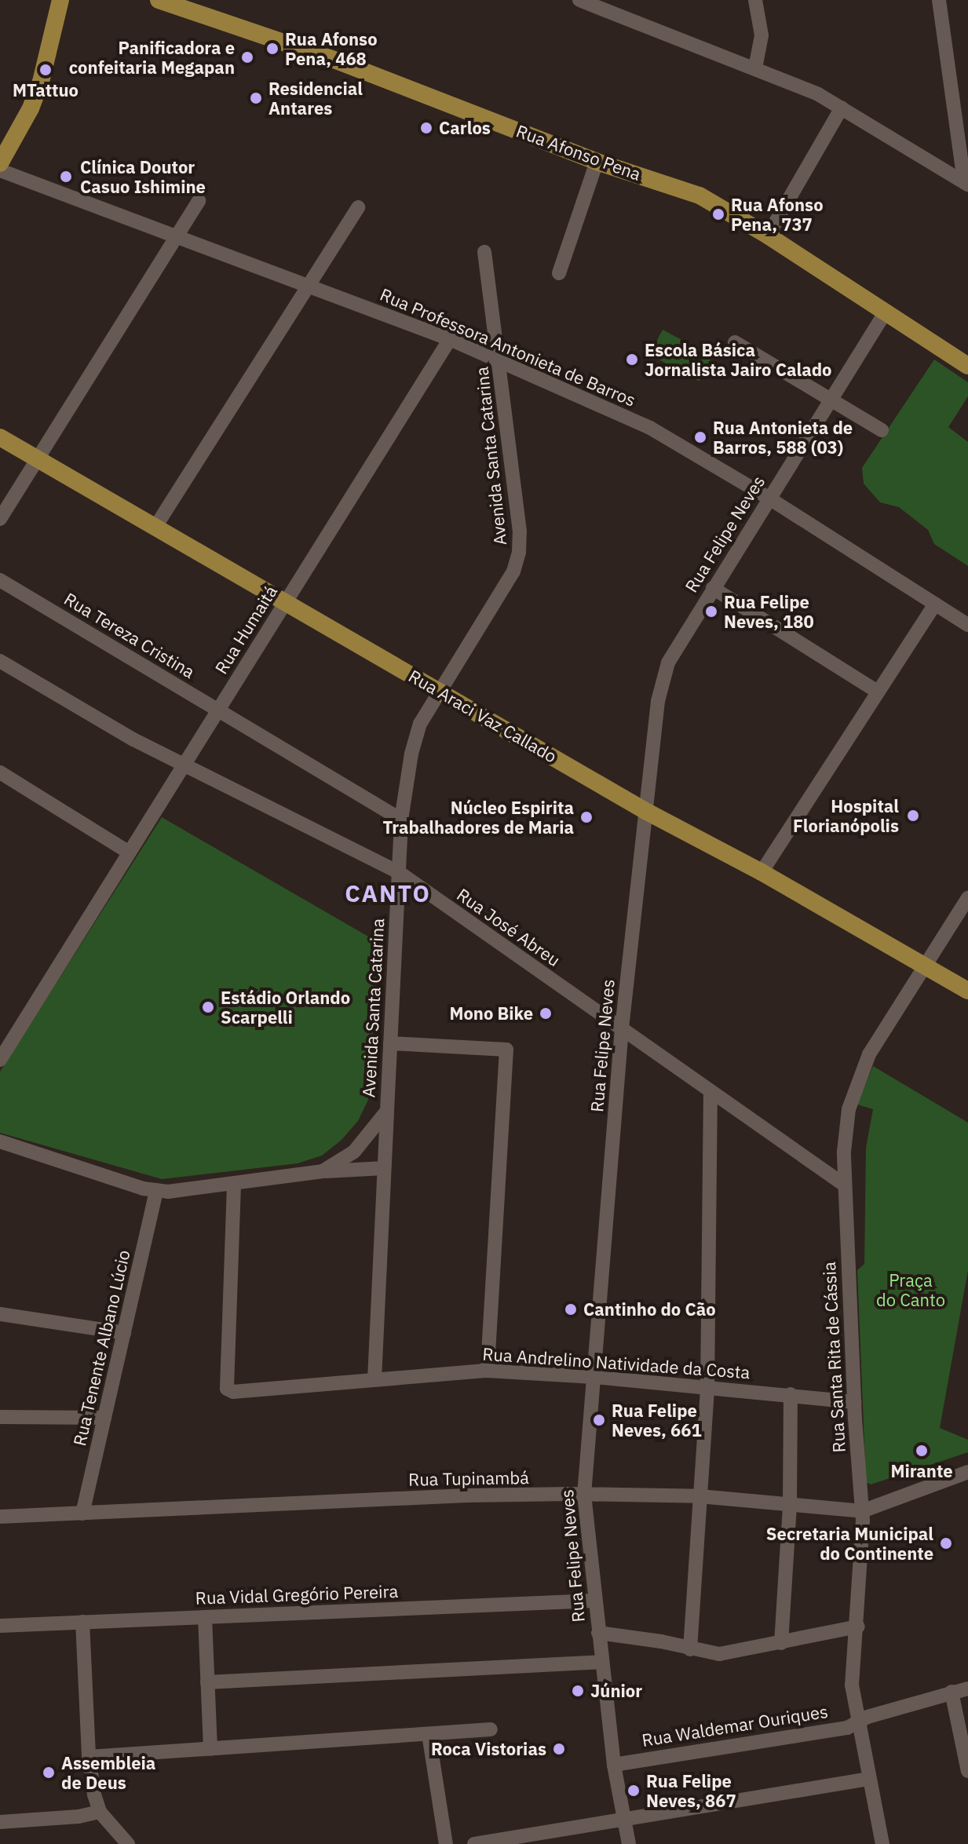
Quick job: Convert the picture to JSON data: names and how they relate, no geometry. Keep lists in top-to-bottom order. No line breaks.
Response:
{"streets":{"main road":["Rua Afonso Pena","Rua Araci Vaz Callado"],"street":["Rua Professora Antonieta de Barros","Avenida Santa Catarina","Rua Felipe Neves","Rua Humaitá","Rua Tereza Cristina","Rua José Abreu","Rua Tenente Albano Lúcio","Rua Santa Rita de Cássia","Rua Andrelino Natividade da Costa","Rua Tupinambá","Rua Vidal Gregório Pereira","Rua Waldemar Ouriques"]},"crossings":[["Rua Afonso Pena","Rua Felipe Neves"],["Rua Professora Antonieta de Barros","Avenida Santa Catarina"],["Rua Professora Antonieta de Barros","Rua Felipe Neves"],["Rua Professora Antonieta de Barros","Rua Humaitá"],["Avenida Santa Catarina","Rua Tereza Cristina"],["Avenida Santa Catarina","Rua Araci Vaz Callado"],["Avenida Santa Catarina","Rua José Abreu"],["Avenida Santa Catarina","Rua Tenente Albano Lúcio"],["Avenida Santa Catarina","Rua Andrelino Natividade da Costa"],["Rua Felipe Neves","Rua Araci Vaz Callado"],["Rua Felipe Neves","Rua José Abreu"],["Rua Felipe Neves","Rua Andrelino Natividade da Costa"],["Rua Felipe Neves","Rua Tupinambá"],["Rua Felipe Neves","Rua Vidal Gregório Pereira"],["Rua Felipe Neves","Rua Waldemar Ouriques"],["Rua Humaitá","Rua Tereza Cristina"],["Rua Humaitá","Rua Araci Vaz Callado"],["Rua Humaitá","Rua José Abreu"],["Rua Araci Vaz Callado","Rua Santa Rita de Cássia"],["Rua José Abreu","Rua Santa Rita de Cássia"],["Rua Tenente Albano Lúcio","Rua Tupinambá"],["Rua Santa Rita de Cássia","Rua Andrelino Natividade da Costa"],["Rua Santa Rita de Cássia","Rua Tupinambá"],["Rua Santa Rita de Cássia","Rua Waldemar Ouriques"]],"districts":["CANTO"],"parks":["Praça do Canto"],"places":["Rua Afonso Pena, 468","Panificadora e confeitaria Megapan","MTattuo","Residencial Antares","Carlos","Clínica Doutor Casuo Ishimine","Rua Afonso Pena, 737","Escola Básica Jornalista Jairo Calado","Rua Antonieta de Barros, 588 (03)","Rua Felipe Neves, 180","Hospital Florianópolis","Núcleo Espirita Trabalhadores de Maria","Estádio Orlando Scarpelli","Mono Bike","Cantinho do Cão","Rua Felipe Neves, 661","Mirante","Secretaria Municipal do Continente","Júnior","Roca Vistorias","Assembleia de Deus","Rua Felipe Neves, 867"]}
